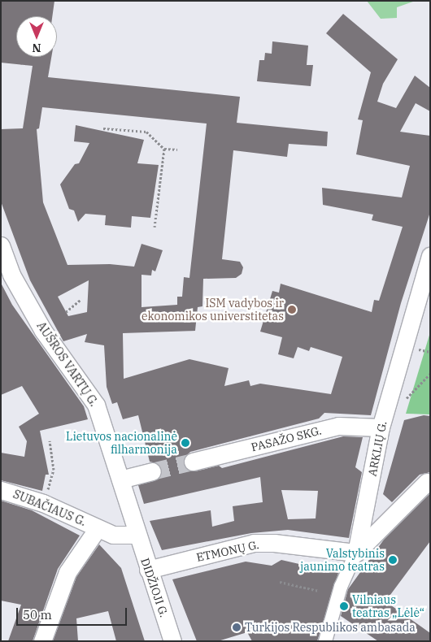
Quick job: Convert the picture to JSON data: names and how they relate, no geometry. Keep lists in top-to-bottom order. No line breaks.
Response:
{"streets":{"street":["AUŠROS VARTŲ G.","PASAŽO SKG.","ARKLIŲ G.","SUBAČIAUS G.","ETMONŲ G.","DIDŽIOJI G."]},"crossings":[["AUŠROS VARTŲ G.","SUBAČIAUS G."],["AUŠROS VARTŲ G.","DIDŽIOJI G."],["PASAŽO SKG.","ARKLIŲ G."],["ARKLIŲ G.","ETMONŲ G."],["SUBAČIAUS G.","DIDŽIOJI G."],["ETMONŲ G.","DIDŽIOJI G."]],"places":["ISM vadybos ir ekonomikos universtitetas","Lietuvos nacionalinė filharmonija","Valstybinis jaunimo teatras","Vilniaus teatras „Lėlė“","Turkijos Respublikos ambasada"],"scale_bar":"50 m","north":"bottom"}
